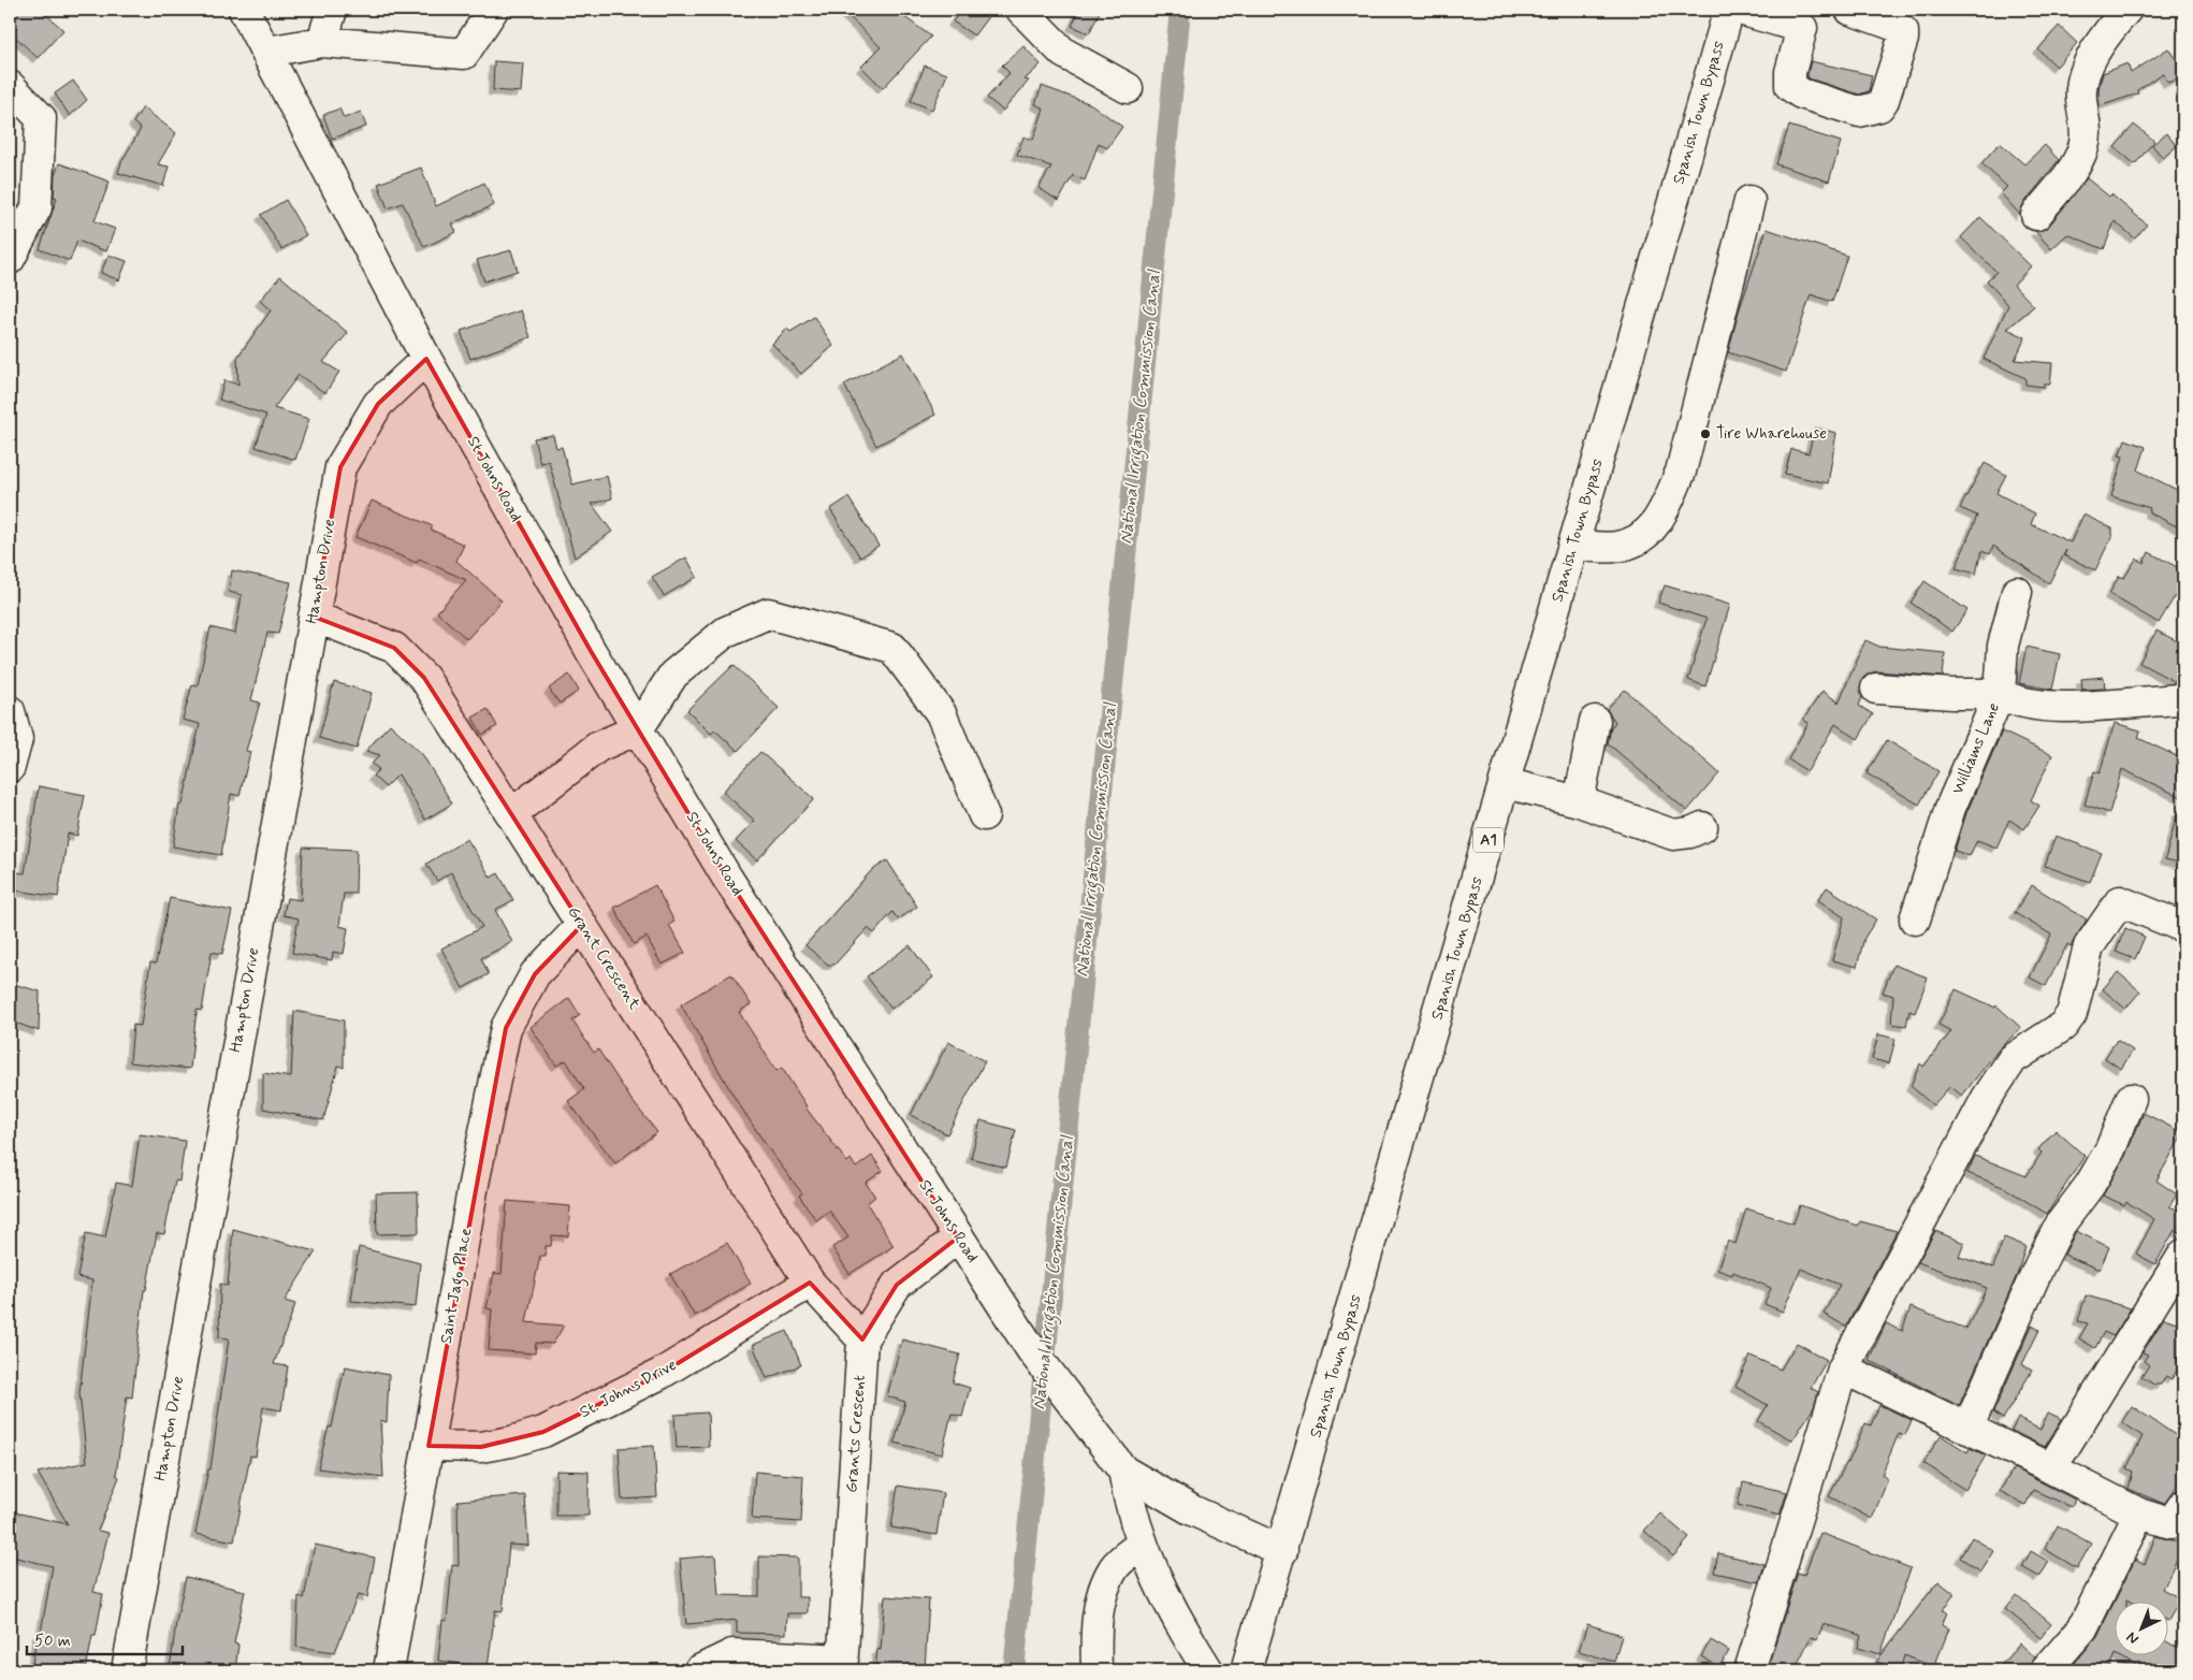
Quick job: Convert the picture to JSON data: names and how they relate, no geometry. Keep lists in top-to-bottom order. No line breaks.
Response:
{"streets":{"street":["Spanish Town Bypass","St Johns Road","Hampton Drive","Williams Lane","A1","Grant Crescent","Saint Jago Place","St. Johns Drive","Grants Crescent"]},"crossings":[["Spanish Town Bypass","St Johns Road"],["St Johns Road","Hampton Drive"],["St Johns Road","Grants Crescent"],["Hampton Drive","Grant Crescent"],["Grant Crescent","Saint Jago Place"],["Grant Crescent","St. Johns Drive"],["Grant Crescent","Grants Crescent"],["Saint Jago Place","St. Johns Drive"]],"water":["National Irrigation Commission Canal"],"places":["Tire Wharehouse"],"scale_bar":"50 m","north":"bottom left"}
